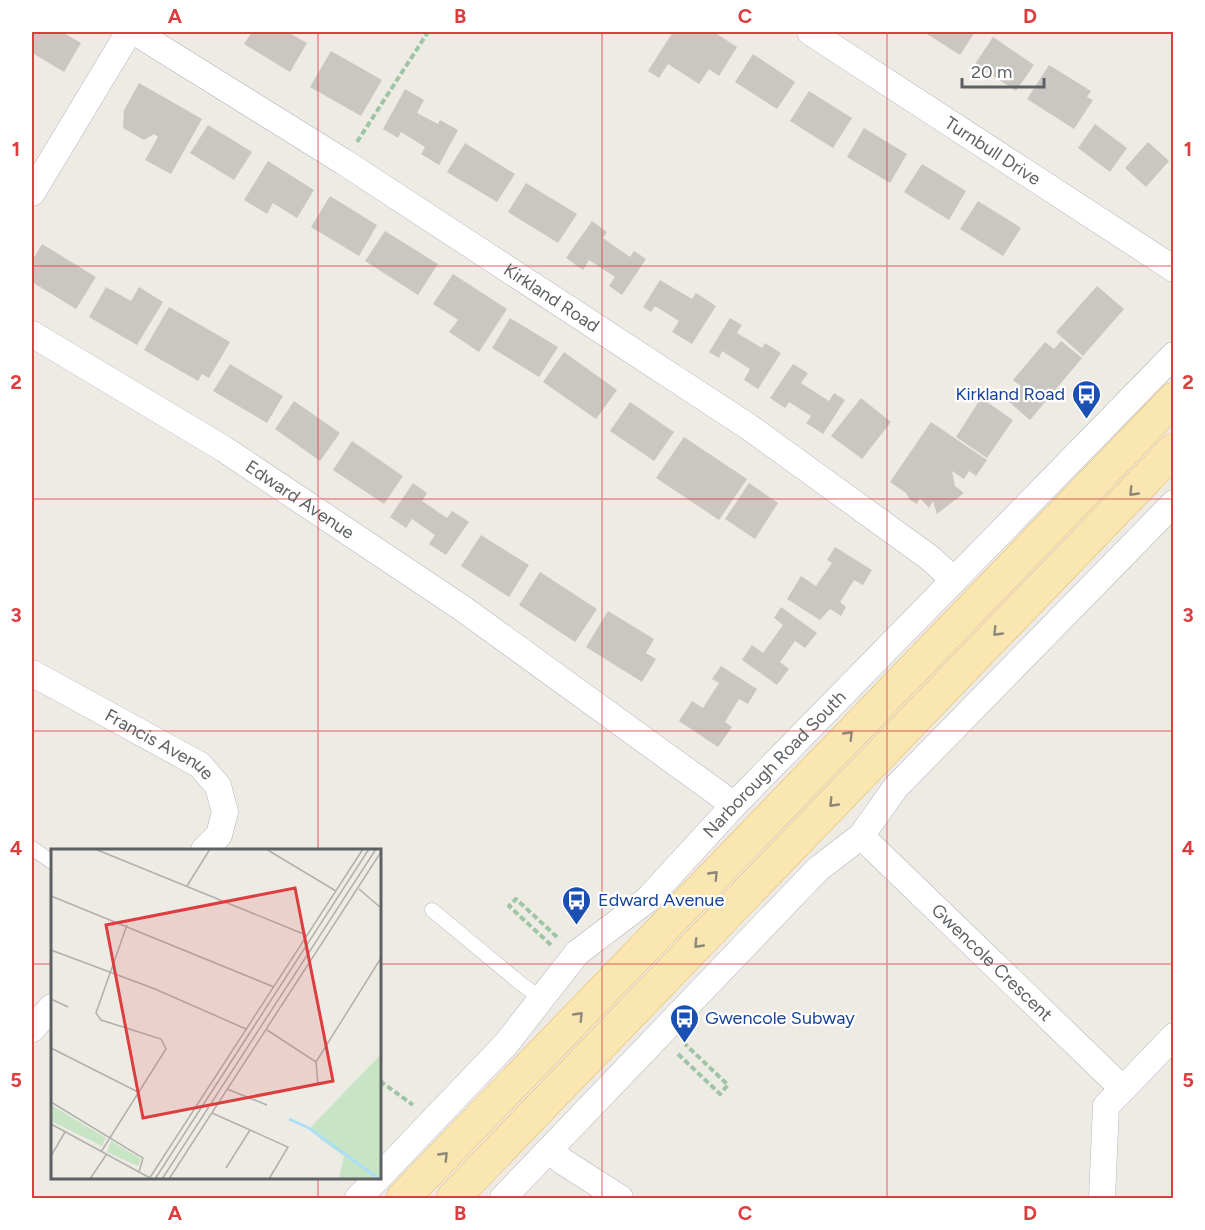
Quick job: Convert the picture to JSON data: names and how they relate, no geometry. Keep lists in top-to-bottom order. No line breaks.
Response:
{"streets":{"main road":["Narborough Road South"],"street":["Turnbull Drive","Kirkland Road","Edward Avenue","Francis Avenue","Gwencole Crescent"]},"crossings":[["Kirkland Road","Narborough Road South"],["Edward Avenue","Narborough Road South"]],"places":{"bus stop":["Kirkland Road","Edward Avenue","Gwencole Subway"]},"scale_bar":"20 m","grid":{"columns":["A","B","C","D"],"rows":["1","2","3","4","5"]}}
